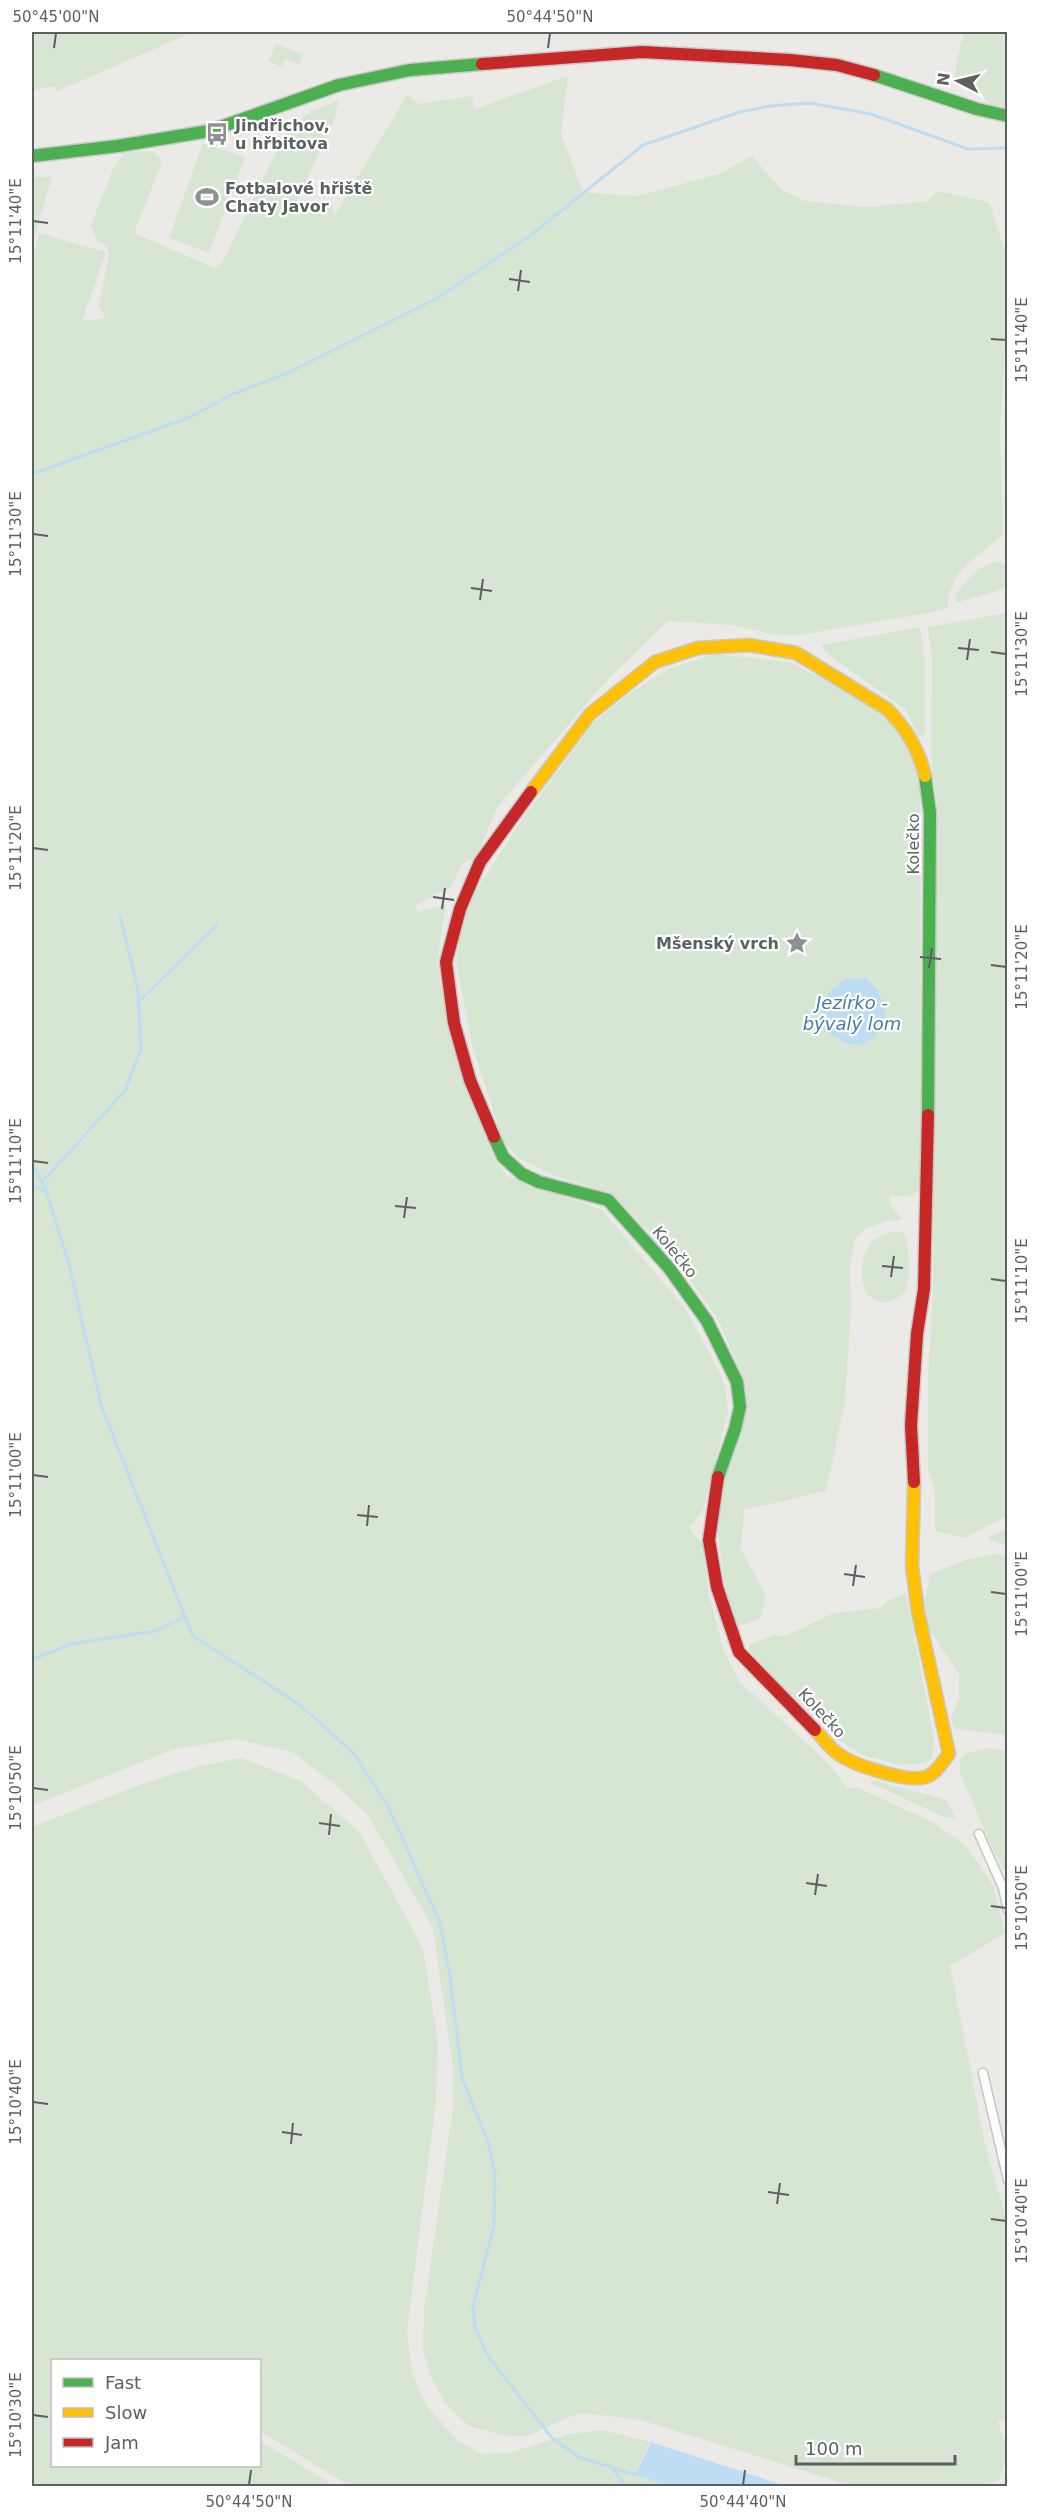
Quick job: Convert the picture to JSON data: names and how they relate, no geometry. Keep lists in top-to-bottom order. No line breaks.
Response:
{"streets":{"street":["Kolečko"]},"water":["Jezírko - bývalý lom"],"places":{"bus stop":["Jindřichov, u hřbitova"],"sports":["Fotbalové hřiště Chaty Javor"],"place":["Mšenský vrch"]},"legend":["Fast","Slow","Jam"],"scale_bar":"100 m","north":"left","coordinates":["50°45'00\"N","50°44'50\"N","15°11'40\"E","15°11'30\"E","15°11'20\"E","15°11'10\"E","15°11'00\"E","15°10'50\"E","15°10'40\"E","15°10'30\"E","50°44'40\"N"]}
